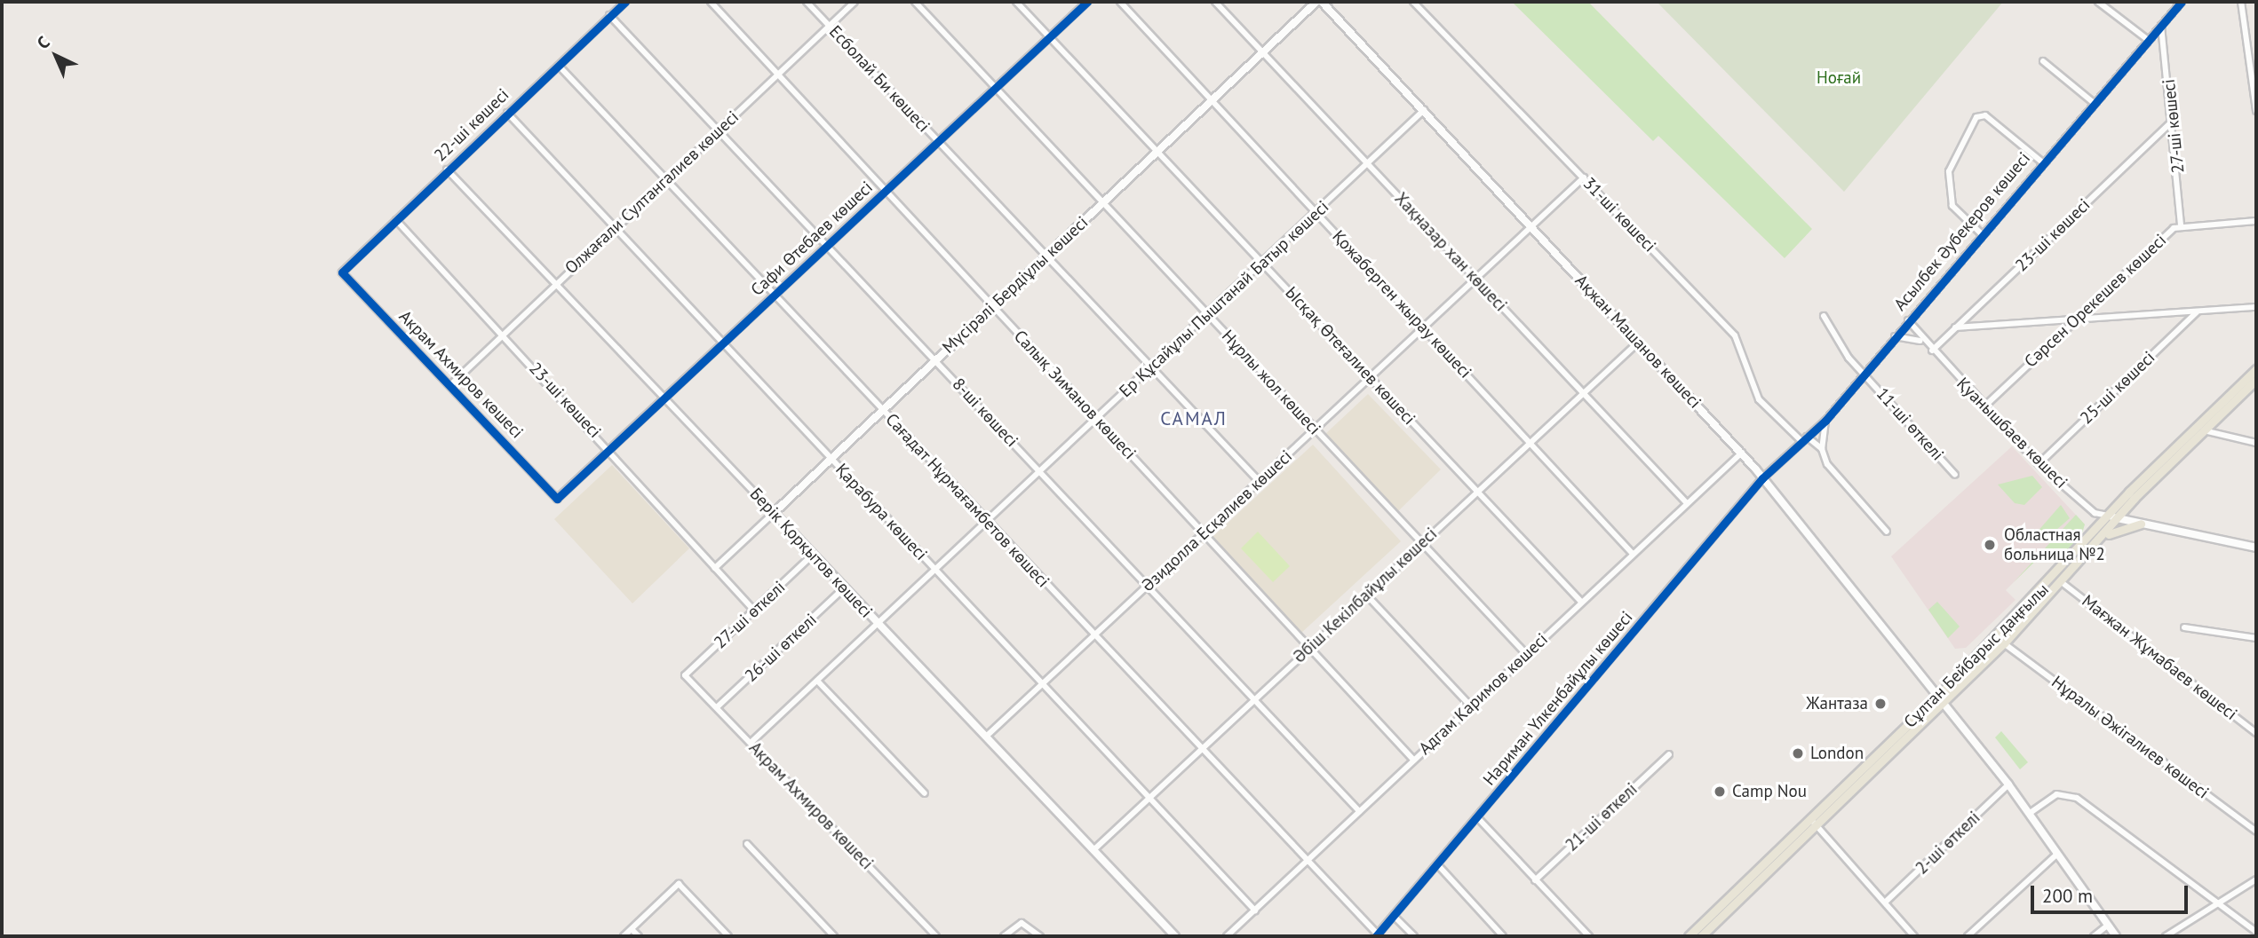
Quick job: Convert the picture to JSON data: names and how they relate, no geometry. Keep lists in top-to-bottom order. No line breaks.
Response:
{"streets":{"main road":["Сұлтан Бейбарыс даңғылы"],"street":["Есболай Би көшесі","22-ші көшесі","27-ші көшесі","Олжағали Султангалиев көшесі","31-ші көшесі","Асылбек Әубекеров көшесі","23-ші көшесі","Сафи Өтебаев көшесі","Хақназар хан көшесі","Мүсірәлі Бердіұлы көшесі","Ер Құсайұлы Пыштанай Батыр көшесі","Сәрсен Орекешев көшесі","Қожаберген жырау көшесі","Ақжан Машанов көшесі","Ысқақ Өтеғалиев көшесі","Акрам Ахмиров көшесі","Нұрлы жол көшесі","25-ші көшесі","Салық Зиманов көшесі","23-шi көшесi","8-шi көшесi","11-ші өткелі","Қуанышбаев көшесі","Сағадат Нұрмағамбетов көшесі","Қарабура көшесі","Әзидолла Есқалиев көшесі","Берік Қорқытов көшесі","Әбіш Кекілбайұлы көшесі","27-ші өткелі","26-ші өткелі","Мағжан Жұмабаев көшесі","Адгам Каримов көшесі","Нариман Үлкенбайұлы көшесі","Нұралы Әжiгалиев көшесi","21-ші өткелі","2-ші өткелі"]},"crossings":[["Есболай Би көшесі","Олжағали Султангалиев көшесі"],["Есболай Би көшесі","Сафи Өтебаев көшесі"],["Есболай Би көшесі","Мүсірәлі Бердіұлы көшесі"],["Есболай Би көшесі","Ер Құсайұлы Пыштанай Батыр көшесі"],["Есболай Би көшесі","Әзидолла Есқалиев көшесі"],["22-ші көшесі","Акрам Ахмиров көшесі"],["22-ші көшесі","23-шi көшесi"],["22-ші көшесі","8-шi көшесi"],["22-ші көшесі","Сағадат Нұрмағамбетов көшесі"],["22-ші көшесі","Қарабура көшесі"],["22-ші көшесі","Берік Қорқытов көшесі"],["27-ші көшесі","Асылбек Әубекеров көшесі"],["27-ші көшесі","23-ші көшесі"],["27-ші көшесі","Сәрсен Орекешев көшесі"],["Олжағали Султангалиев көшесі","Акрам Ахмиров көшесі"],["Олжағали Султангалиев көшесі","Салық Зиманов көшесі"],["Олжағали Султангалиев көшесі","23-шi көшесi"],["Олжағали Султангалиев көшесі","8-шi көшесi"],["Олжағали Султангалиев көшесі","Сағадат Нұрмағамбетов көшесі"],["Олжағали Султангалиев көшесі","Қарабура көшесі"],["Олжағали Султангалиев көшесі","Берік Қорқытов көшесі"],["31-ші көшесі","Асылбек Әубекеров көшесі"],["31-ші көшесі","Әзидолла Есқалиев көшесі"],["Асылбек Әубекеров көшесі","Ақжан Машанов көшесі"],["Асылбек Әубекеров көшесі","11-ші өткелі"],["Асылбек Әубекеров көшесі","Қуанышбаев көшесі"],["Асылбек Әубекеров көшесі","Нариман Үлкенбайұлы көшесі"],["23-ші көшесі","Қуанышбаев көшесі"],["Сафи Өтебаев көшесі","Ысқақ Өтеғалиев көшесі"],["Сафи Өтебаев көшесі","Акрам Ахмиров көшесі"],["Сафи Өтебаев көшесі","Нұрлы жол көшесі"],["Сафи Өтебаев көшесі","Салық Зиманов көшесі"],["Сафи Өтебаев көшесі","23-шi көшесi"],["Сафи Өтебаев көшесі","8-шi көшесi"],["Сафи Өтебаев көшесі","Сағадат Нұрмағамбетов көшесі"],["Сафи Өтебаев көшесі","Қарабура көшесі"],["Сафи Өтебаев көшесі","Берік Қорқытов көшесі"],["Хақназар хан көшесі","Мүсірәлі Бердіұлы көшесі"],["Хақназар хан көшесі","Ер Құсайұлы Пыштанай Батыр көшесі"],["Хақназар хан көшесі","Әзидолла Есқалиев көшесі"],["Хақназар хан көшесі","Әбіш Кекілбайұлы көшесі"],["Хақназар хан көшесі","Адгам Каримов көшесі"],["Мүсірәлі Бердіұлы көшесі","Қожаберген жырау көшесі"],["Мүсірәлі Бердіұлы көшесі","Ысқақ Өтеғалиев көшесі"],["Мүсірәлі Бердіұлы көшесі","Нұрлы жол көшесі"],["Мүсірәлі Бердіұлы көшесі","Салық Зиманов көшесі"],["Мүсірәлі Бердіұлы көшесі","23-шi көшесi"],["Мүсірәлі Бердіұлы көшесі","8-шi көшесi"],["Мүсірәлі Бердіұлы көшесі","Сағадат Нұрмағамбетов көшесі"],["Мүсірәлі Бердіұлы көшесі","Қарабура көшесі"],["Мүсірәлі Бердіұлы көшесі","Берік Қорқытов көшесі"],["Ер Құсайұлы Пыштанай Батыр көшесі","Қожаберген жырау көшесі"],["Ер Құсайұлы Пыштанай Батыр көшесі","Ақжан Машанов көшесі"],["Ер Құсайұлы Пыштанай Батыр көшесі","Ысқақ Өтеғалиев көшесі"],["Ер Құсайұлы Пыштанай Батыр көшесі","Акрам Ахмиров көшесі"],["Ер Құсайұлы Пыштанай Батыр көшесі","Нұрлы жол көшесі"],["Ер Құсайұлы Пыштанай Батыр көшесі","Салық Зиманов көшесі"],["Ер Құсайұлы Пыштанай Батыр көшесі","8-шi көшесi"],["Ер Құсайұлы Пыштанай Батыр көшесі","Сағадат Нұрмағамбетов көшесі"],["Ер Құсайұлы Пыштанай Батыр көшесі","Қарабура көшесі"],["Ер Құсайұлы Пыштанай Батыр көшесі","Берік Қорқытов көшесі"],["Сәрсен Орекешев көшесі","Қуанышбаев көшесі"],["Қожаберген жырау көшесі","Әзидолла Есқалиев көшесі"],["Қожаберген жырау көшесі","Әбіш Кекілбайұлы көшесі"],["Қожаберген жырау көшесі","Адгам Каримов көшесі"],["Ақжан Машанов көшесі","Әзидолла Есқалиев көшесі"],["Ақжан Машанов көшесі","Әбіш Кекілбайұлы көшесі"],["Ақжан Машанов көшесі","Сұлтан Бейбарыс даңғылы"],["Ақжан Машанов көшесі","Адгам Каримов көшесі"],["Ақжан Машанов көшесі","Нариман Үлкенбайұлы көшесі"],["Ақжан Машанов көшесі","2-ші өткелі"],["Ысқақ Өтеғалиев көшесі","Әзидолла Есқалиев көшесі"],["Ысқақ Өтеғалиев көшесі","Әбіш Кекілбайұлы көшесі"],["Ысқақ Өтеғалиев көшесі","Адгам Каримов көшесі"],["Акрам Ахмиров көшесі","27-ші өткелі"],["Акрам Ахмиров көшесі","26-ші өткелі"],["Нұрлы жол көшесі","Әзидолла Есқалиев көшесі"],["Нұрлы жол көшесі","Әбіш Кекілбайұлы көшесі"],["Нұрлы жол көшесі","Адгам Каримов көшесі"],["25-ші көшесі","Қуанышбаев көшесі"],["Салық Зиманов көшесі","Әзидолла Есқалиев көшесі"],["Салық Зиманов көшесі","Әбіш Кекілбайұлы көшесі"],["Салық Зиманов көшесі","Адгам Каримов көшесі"],["23-шi көшесi","27-ші өткелі"],["8-шi көшесi","Әзидолла Есқалиев көшесі"],["8-шi көшесi","Әбіш Кекілбайұлы көшесі"],["8-шi көшесi","Адгам Каримов көшесі"],["Қуанышбаев көшесі","Сұлтан Бейбарыс даңғылы"],["Сағадат Нұрмағамбетов көшесі","Әзидолла Есқалиев көшесі"],["Сағадат Нұрмағамбетов көшесі","Әбіш Кекілбайұлы көшесі"],["Сағадат Нұрмағамбетов көшесі","Адгам Каримов көшесі"],["Сағадат Нұрмағамбетов көшесі","Нариман Үлкенбайұлы көшесі"],["Қарабура көшесі","Әзидолла Есқалиев көшесі"],["Қарабура көшесі","Әбіш Кекілбайұлы көшесі"],["Қарабура көшесі","Адгам Каримов көшесі"],["Әзидолла Есқалиев көшесі","Берік Қорқытов көшесі"],["Берік Қорқытов көшесі","Әбіш Кекілбайұлы көшесі"],["Берік Қорқытов көшесі","27-ші өткелі"],["Берік Қорқытов көшесі","26-ші өткелі"],["Сұлтан Бейбарыс даңғылы","Мағжан Жұмабаев көшесі"],["Сұлтан Бейбарыс даңғылы","Нұралы Әжiгалиев көшесi"]],"districts":["САМАЛ"],"parks":["Ноғай"],"places":["Областная больница №2","Жантаза","London","Camp Nou"],"scale_bar":"200 m","north":"top left"}
